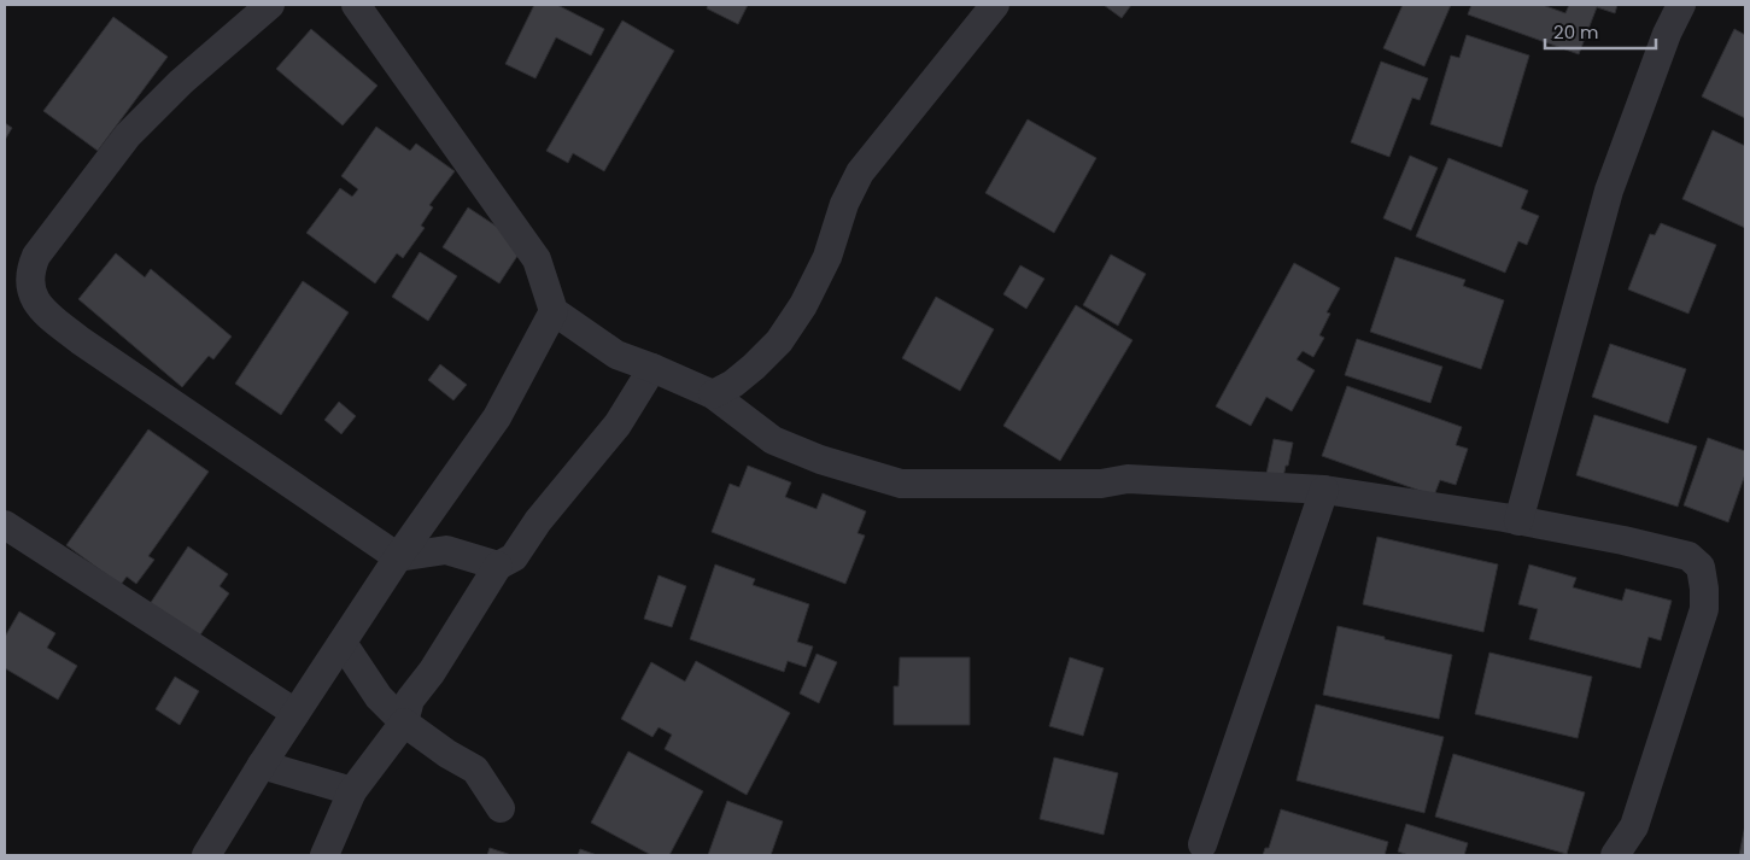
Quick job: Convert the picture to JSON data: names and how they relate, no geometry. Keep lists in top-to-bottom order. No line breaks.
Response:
{"scale_bar":"20 m"}
